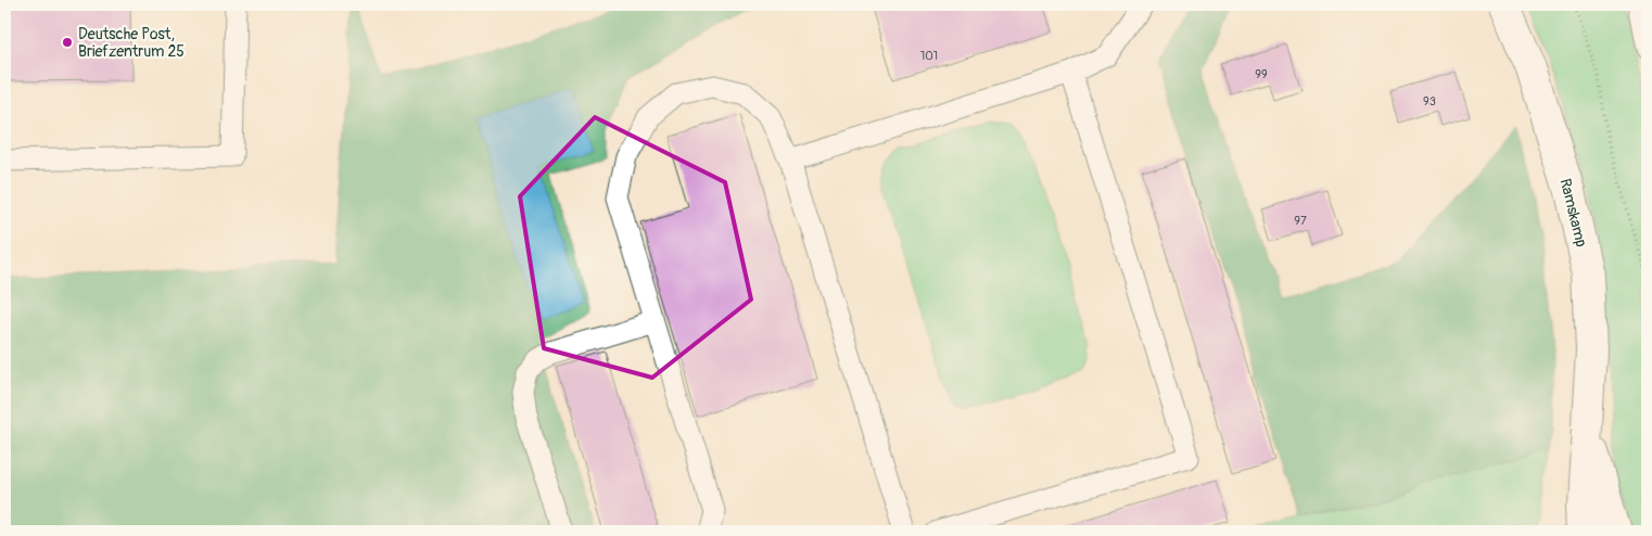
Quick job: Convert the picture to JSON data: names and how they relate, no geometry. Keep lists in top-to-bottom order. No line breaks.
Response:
{"streets":{"street":["Ramskamp"]},"places":["Deutsche Post, Briefzentrum 25"],"house_numbers":["101","99","93","97"]}
